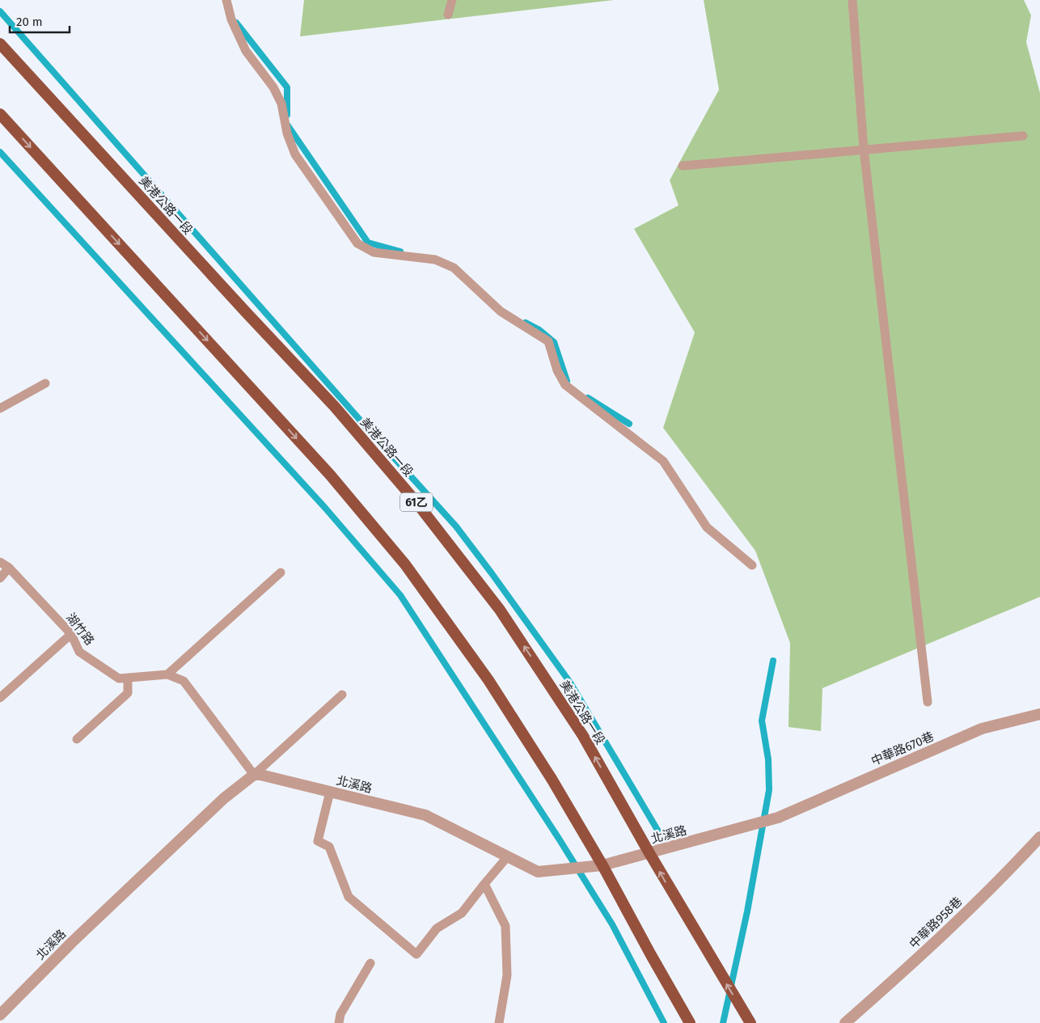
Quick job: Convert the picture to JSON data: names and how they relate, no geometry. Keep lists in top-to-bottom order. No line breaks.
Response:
{"streets":{"main road":["美港公路一段","61乙"],"street":["中華路670巷","北溪路","中華路958巷"],"lane":["湖竹路"]},"crossings":[["美港公路一段","北溪路"],["中華路670巷","北溪路"]],"scale_bar":"20 m"}
